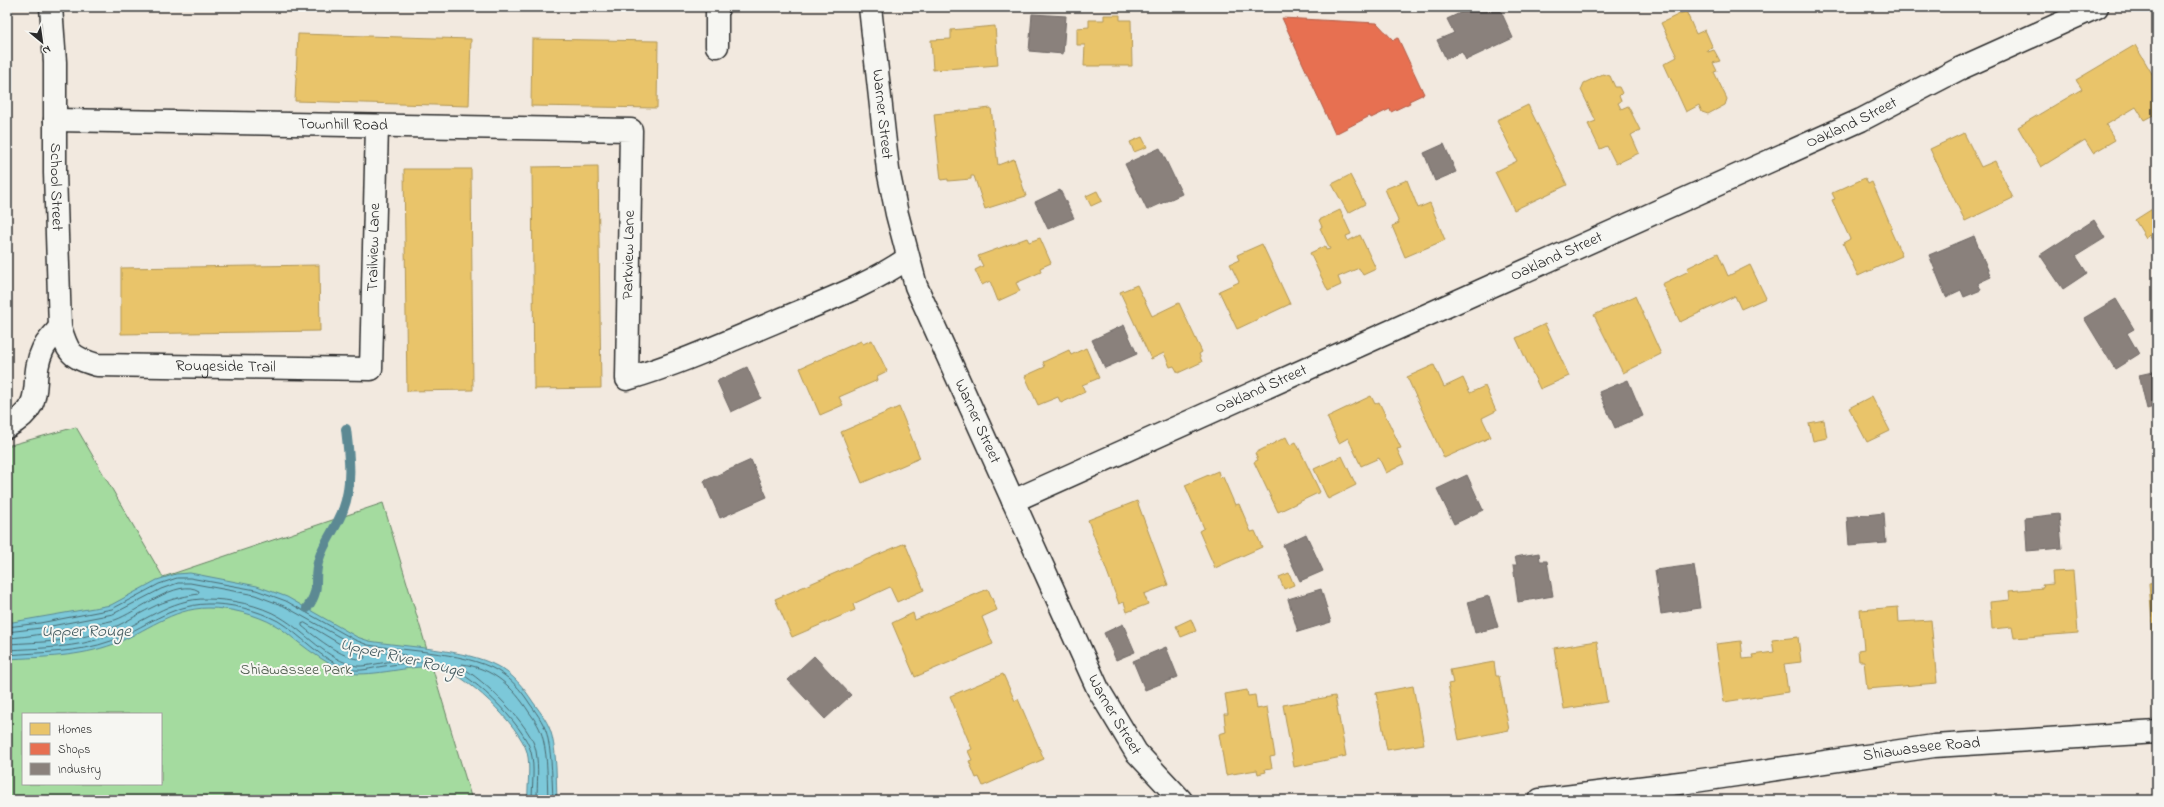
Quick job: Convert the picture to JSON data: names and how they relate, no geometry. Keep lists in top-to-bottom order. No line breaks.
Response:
{"streets":{"street":["Warner Street","Oakland Street","Townhill Road","School Street","Trailview Lane","Parkview Lane","Rougeside Trail","Shiawassee Road"]},"crossings":[["Warner Street","Oakland Street"],["Warner Street","Parkview Lane"],["Townhill Road","School Street"],["Townhill Road","Trailview Lane"],["Townhill Road","Parkview Lane"],["School Street","Rougeside Trail"],["Trailview Lane","Rougeside Trail"]],"water":["Upper Rouge","Upper River Rouge"],"parks":["Shiawassee Park"],"legend":["Homes","Shops","Industry"],"north":"bottom right"}
